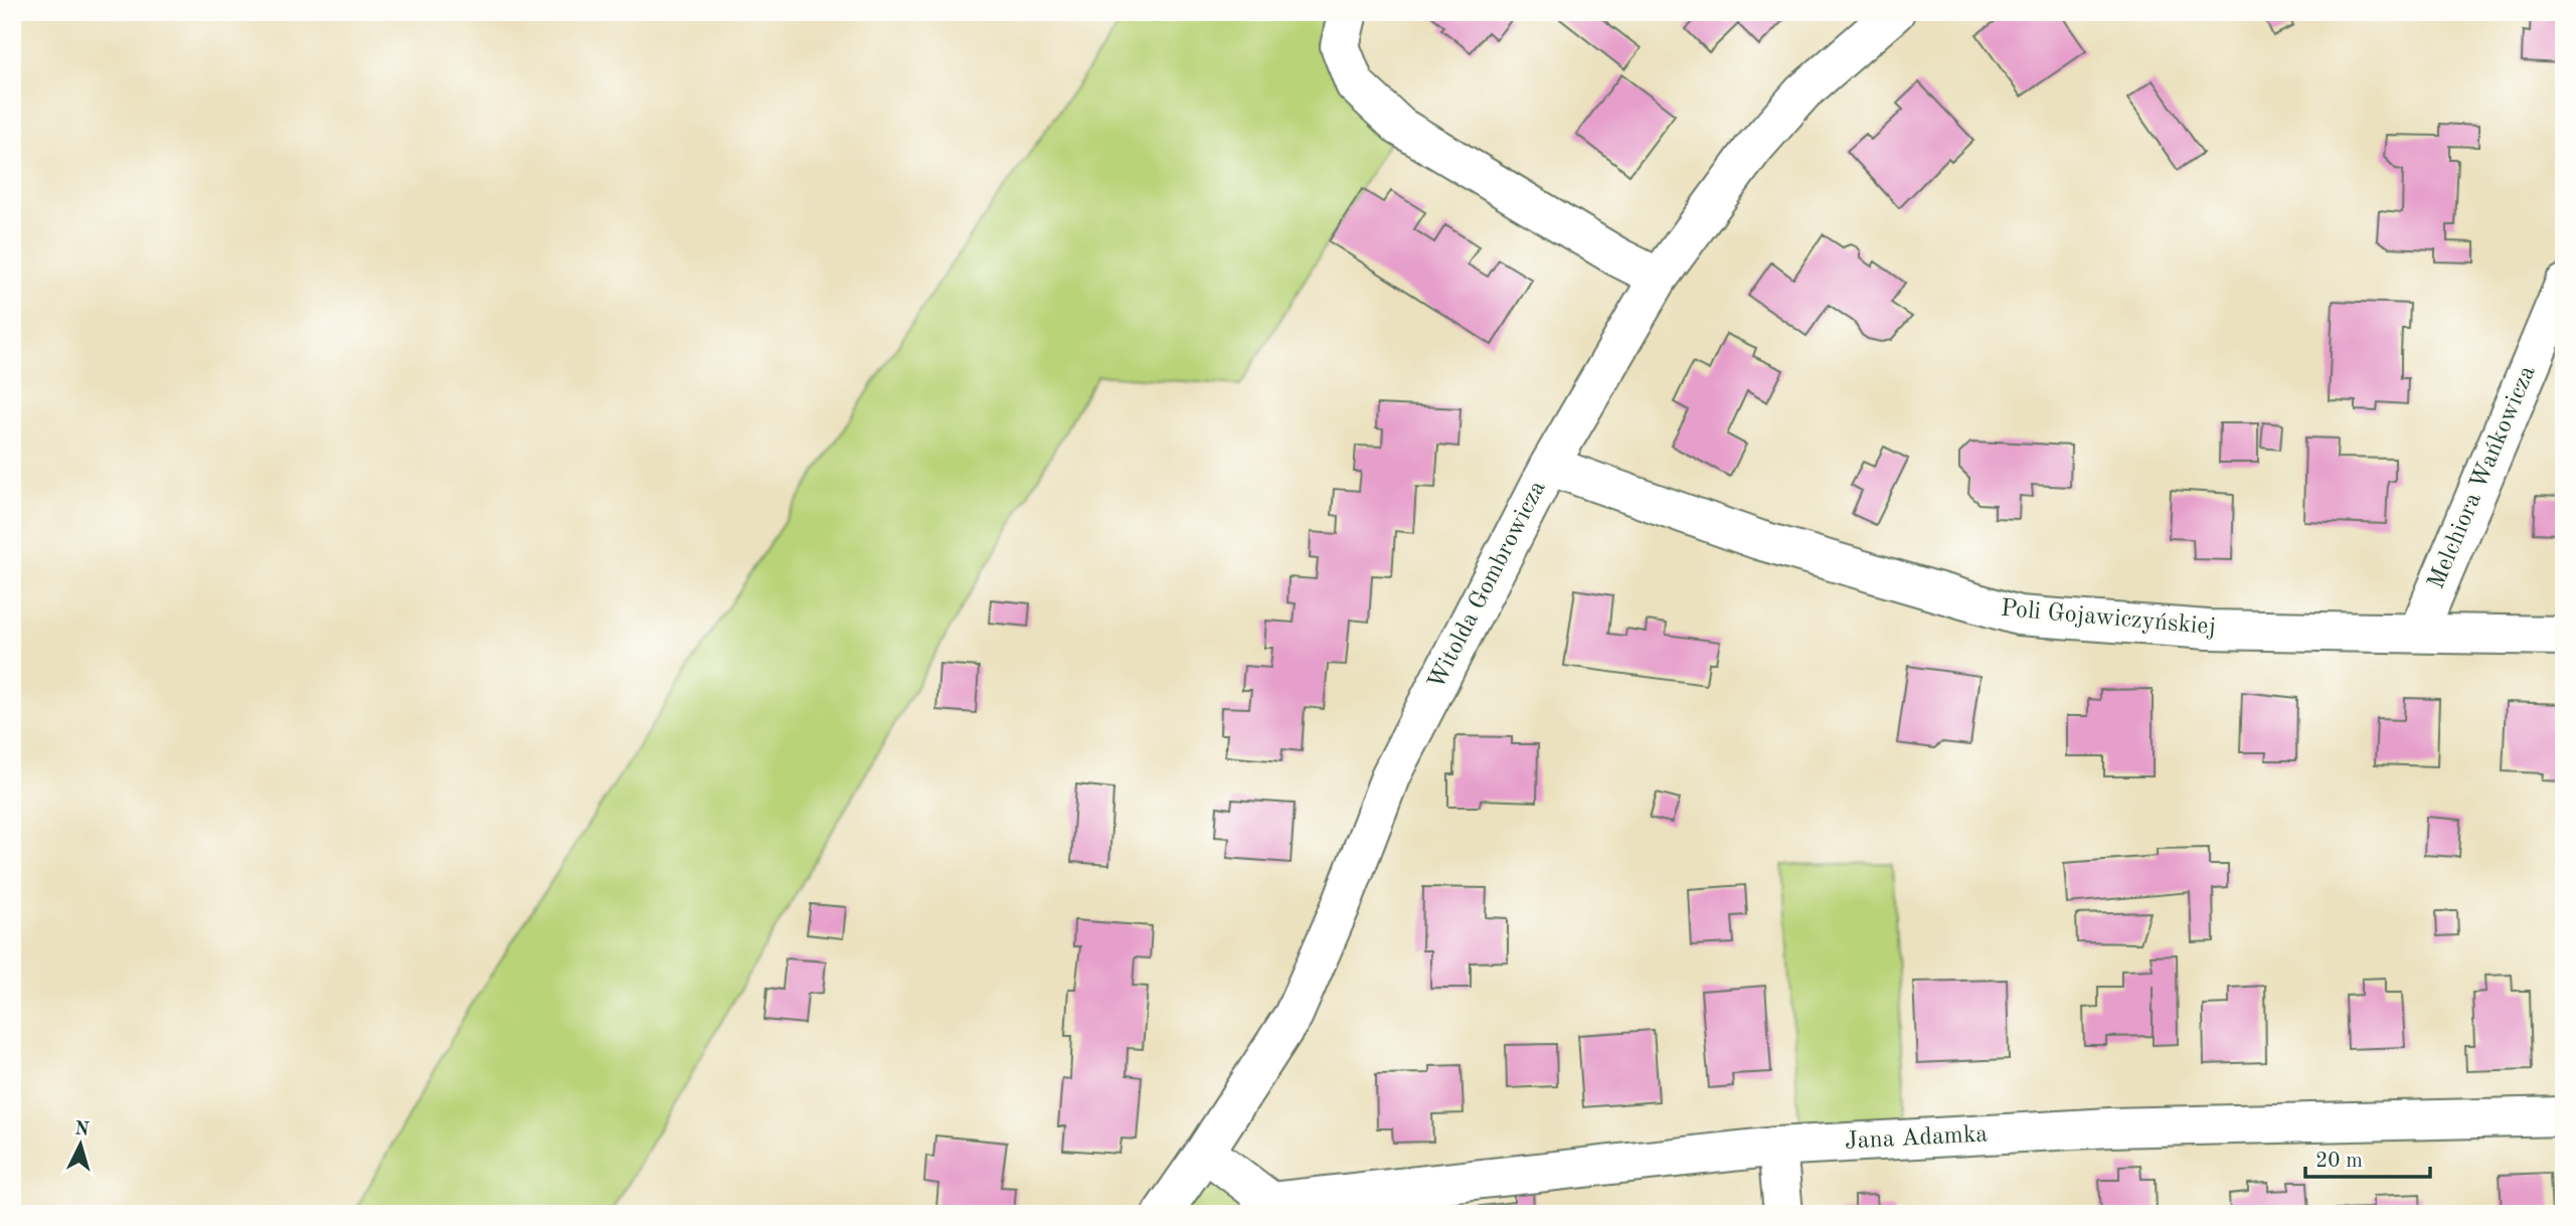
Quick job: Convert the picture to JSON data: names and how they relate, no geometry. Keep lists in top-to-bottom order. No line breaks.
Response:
{"streets":{"street":["Melchiora Wańkowicza","Witolda Gombrowicza","Poli Gojawiczyńskiej","Jana Adamka"]},"crossings":[["Melchiora Wańkowicza","Poli Gojawiczyńskiej"],["Witolda Gombrowicza","Poli Gojawiczyńskiej"]],"scale_bar":"20 m","north":"top"}
